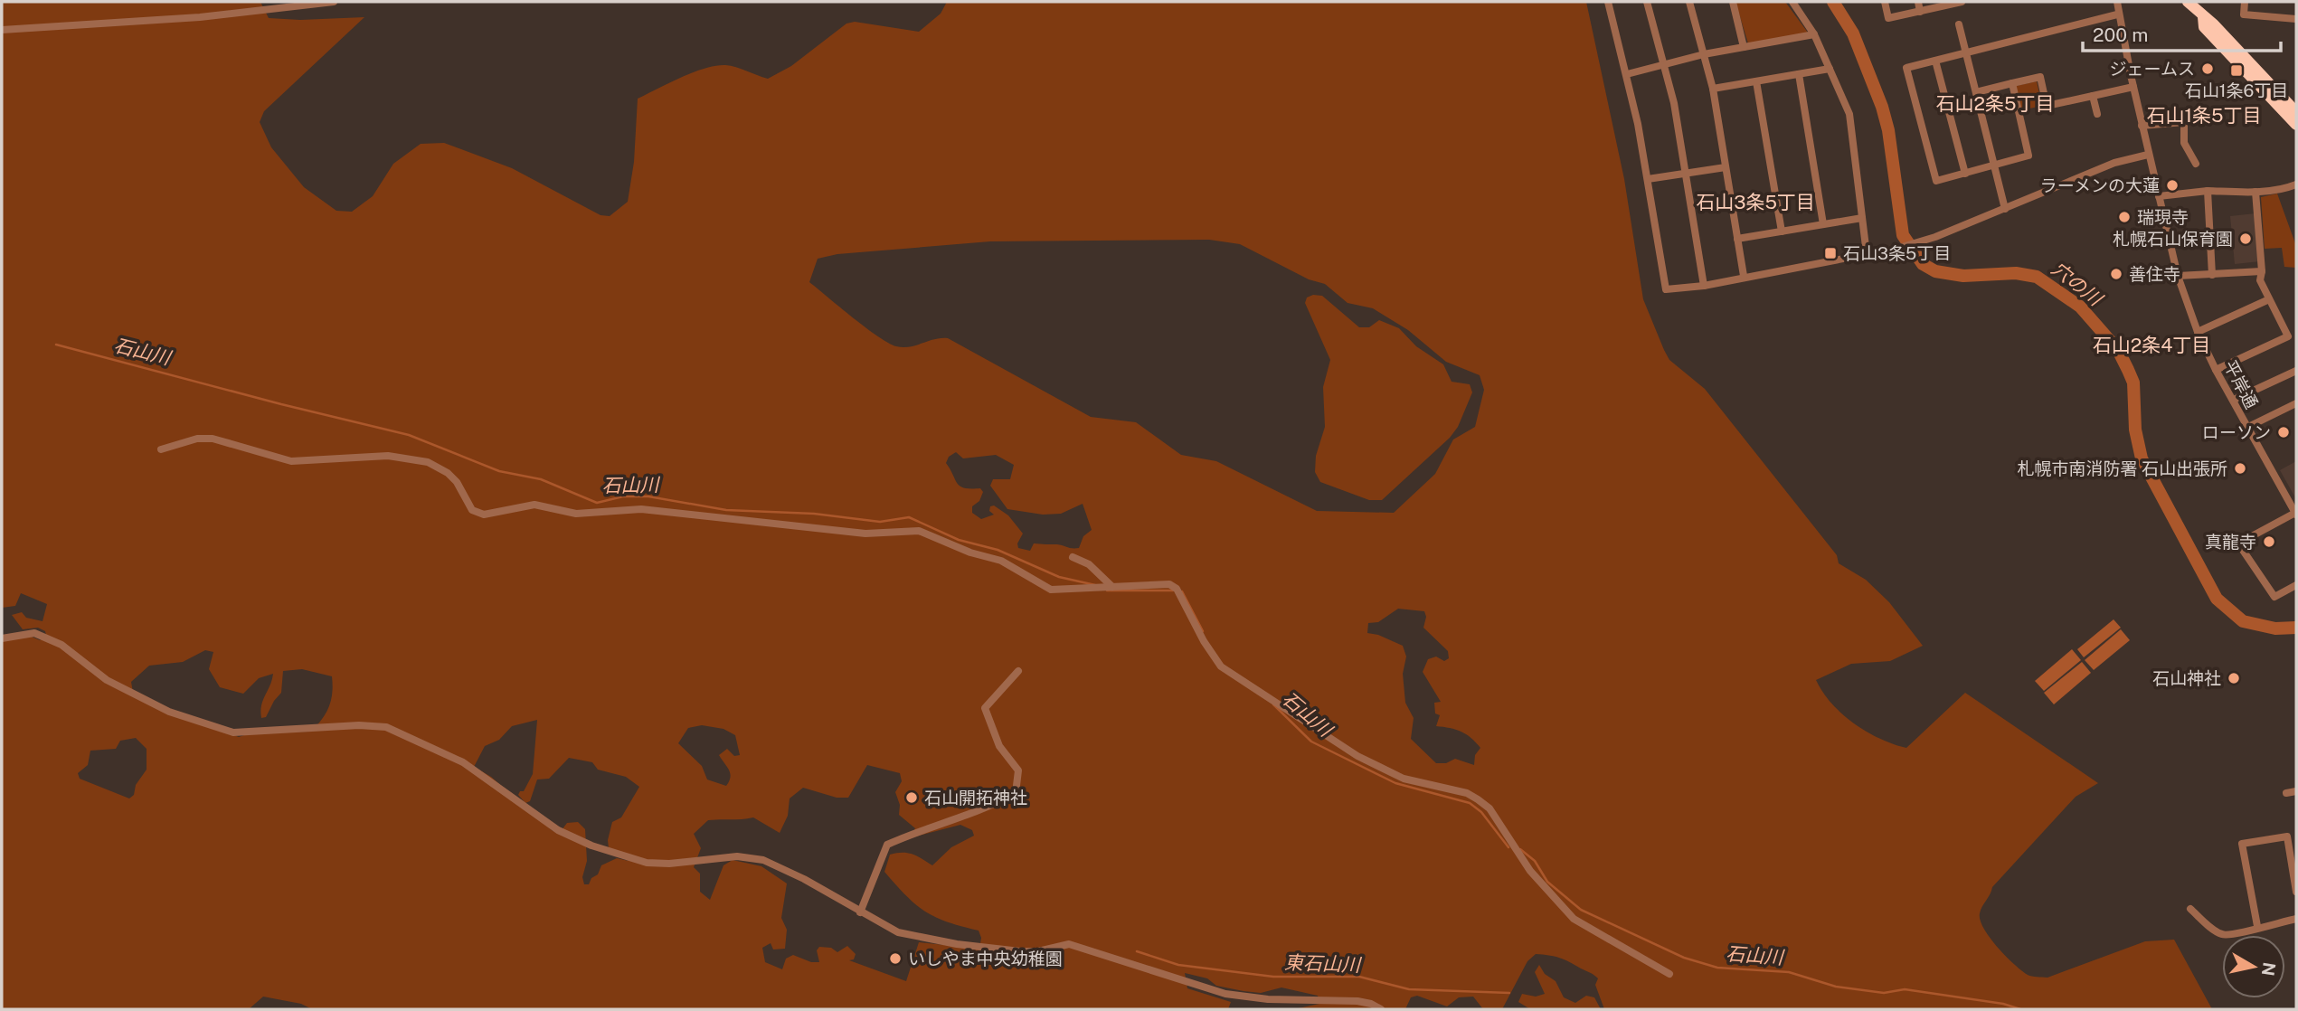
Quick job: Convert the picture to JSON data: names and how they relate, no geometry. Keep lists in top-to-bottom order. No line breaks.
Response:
{"streets":{"street":["平岸通"]},"districts":["石山2条5丁目","石山1条5丁目","石山3条5丁目","石山2条4丁目"],"water":["穴の川","石山川","東石山川"],"places":{"other":["ジェームス","ラーメンの大蓮","瑞現寺","札幌石山保育園","善住寺","ローソン","札幌市南消防署 石山出張所","真龍寺","石山神社","石山開拓神社","いしやま中央幼稚園"],"transit":["石山1条6丁目","石山3条5丁目"]},"scale_bar":"200 m","north":"right"}
